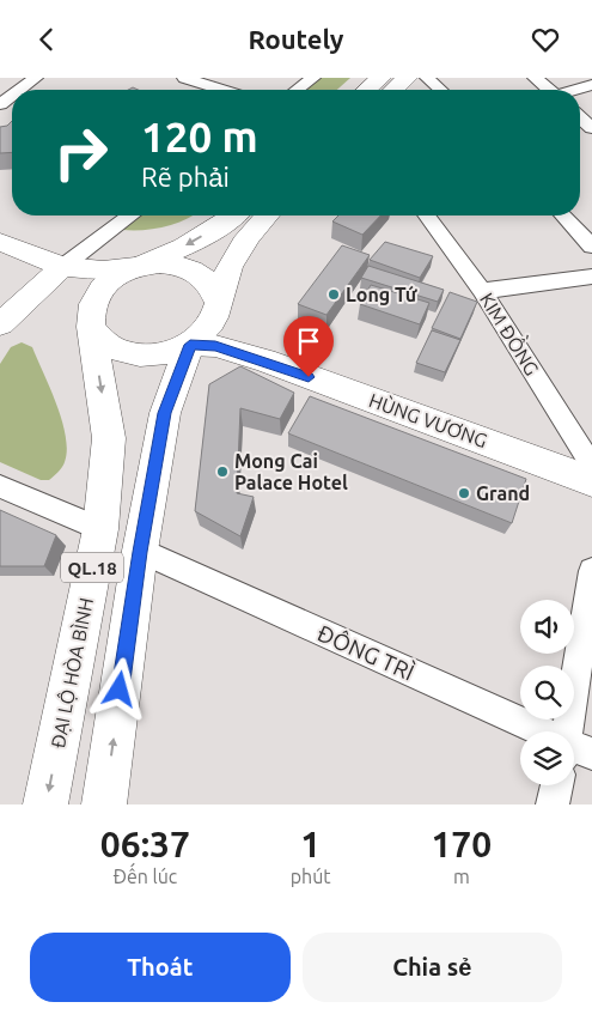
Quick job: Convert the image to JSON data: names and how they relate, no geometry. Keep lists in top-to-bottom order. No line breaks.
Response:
{"streets":{"main road":["HÙNG VƯƠNG","QL.18","ĐẠI LỘ HÒA BÌNH"],"street":["KIM ĐỒNG","ĐÔNG TRÌ"]},"crossings":[["HÙNG VƯƠNG","QL.18"],["HÙNG VƯƠNG","ĐẠI LỘ HÒA BÌNH"],["QL.18","ĐÔNG TRÌ"],["QL.18","ĐẠI LỘ HÒA BÌNH"]],"places":["Long Tứ","Mong Cai Palace Hotel","Grand"],"page":{"header":"Routely","turn":["120 m","Rẽ phải"],"eta":["06:37","Đến lúc","1","phút","170","m"],"buttons":["Thoát","Chia sẻ"]}}
